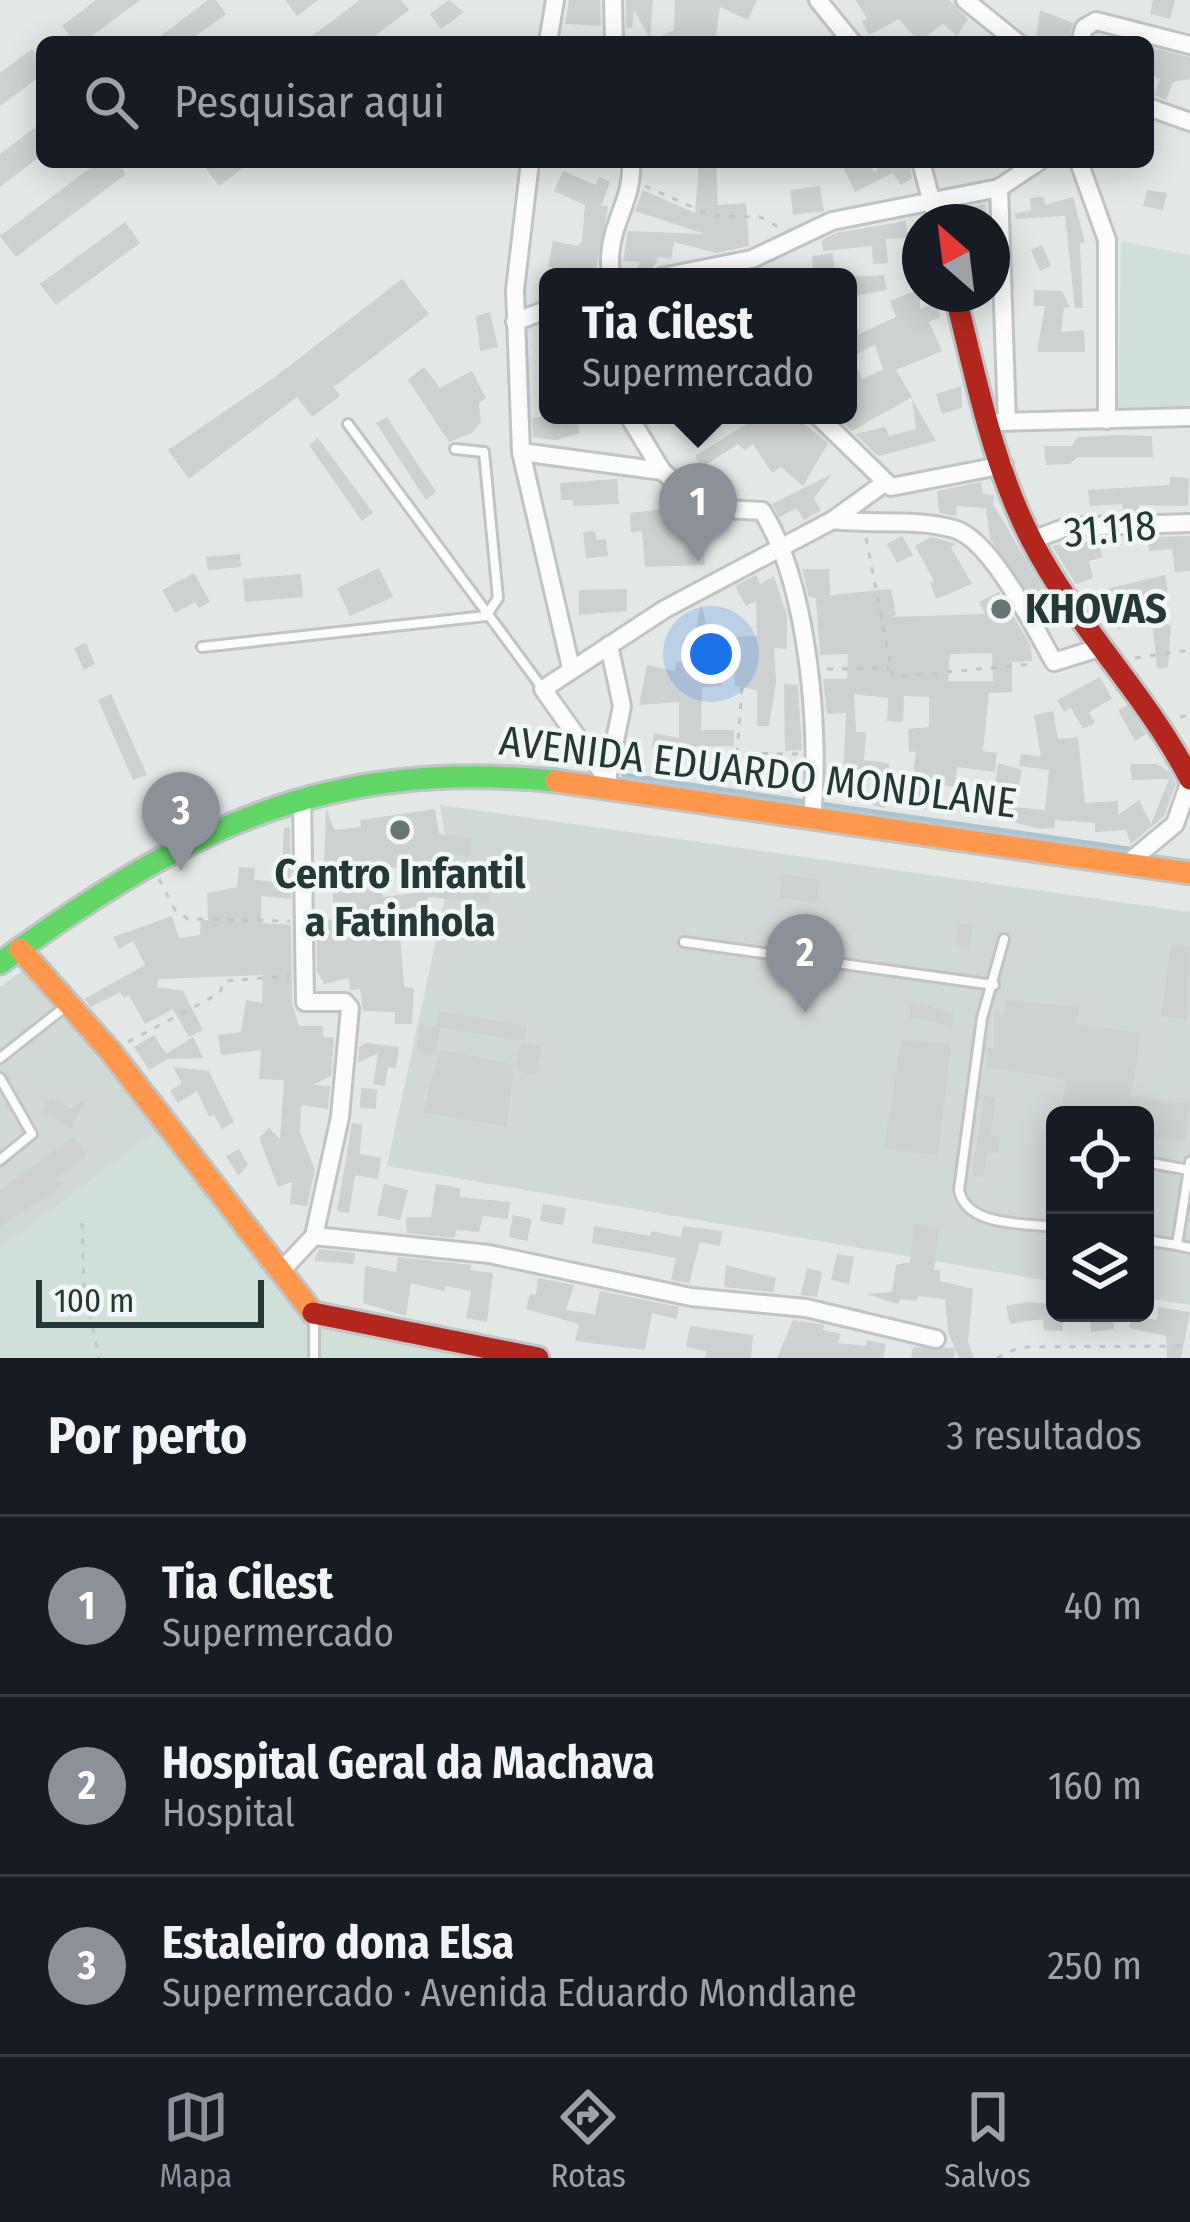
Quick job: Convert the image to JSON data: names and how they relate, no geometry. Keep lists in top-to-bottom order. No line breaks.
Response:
{"streets":{"street":["31.118","AVENIDA EDUARDO MONDLANE"]},"places":["KHOVAS","Centro Infantil a Fatinhola"],"scale_bar":"100 m","north":"top left","page":{"search":"Pesquisar aqui","popup":["Tia Cilest","Supermercado"],"pins":["1","3","2"],"scale":"100 m","heading":["Por perto","3 resultados"],"list":[{"mark":"1","name":"Tia Cilest","note":"Supermercado","value":"40 m"},{"mark":"2","name":"Hospital Geral da Machava","note":"Hospital","value":"160 m"},{"mark":"3","name":"Estaleiro dona Elsa","note":"Supermercado · Avenida Eduardo Mondlane","value":"250 m"}],"nav":["Mapa","Rotas","Salvos"]}}
